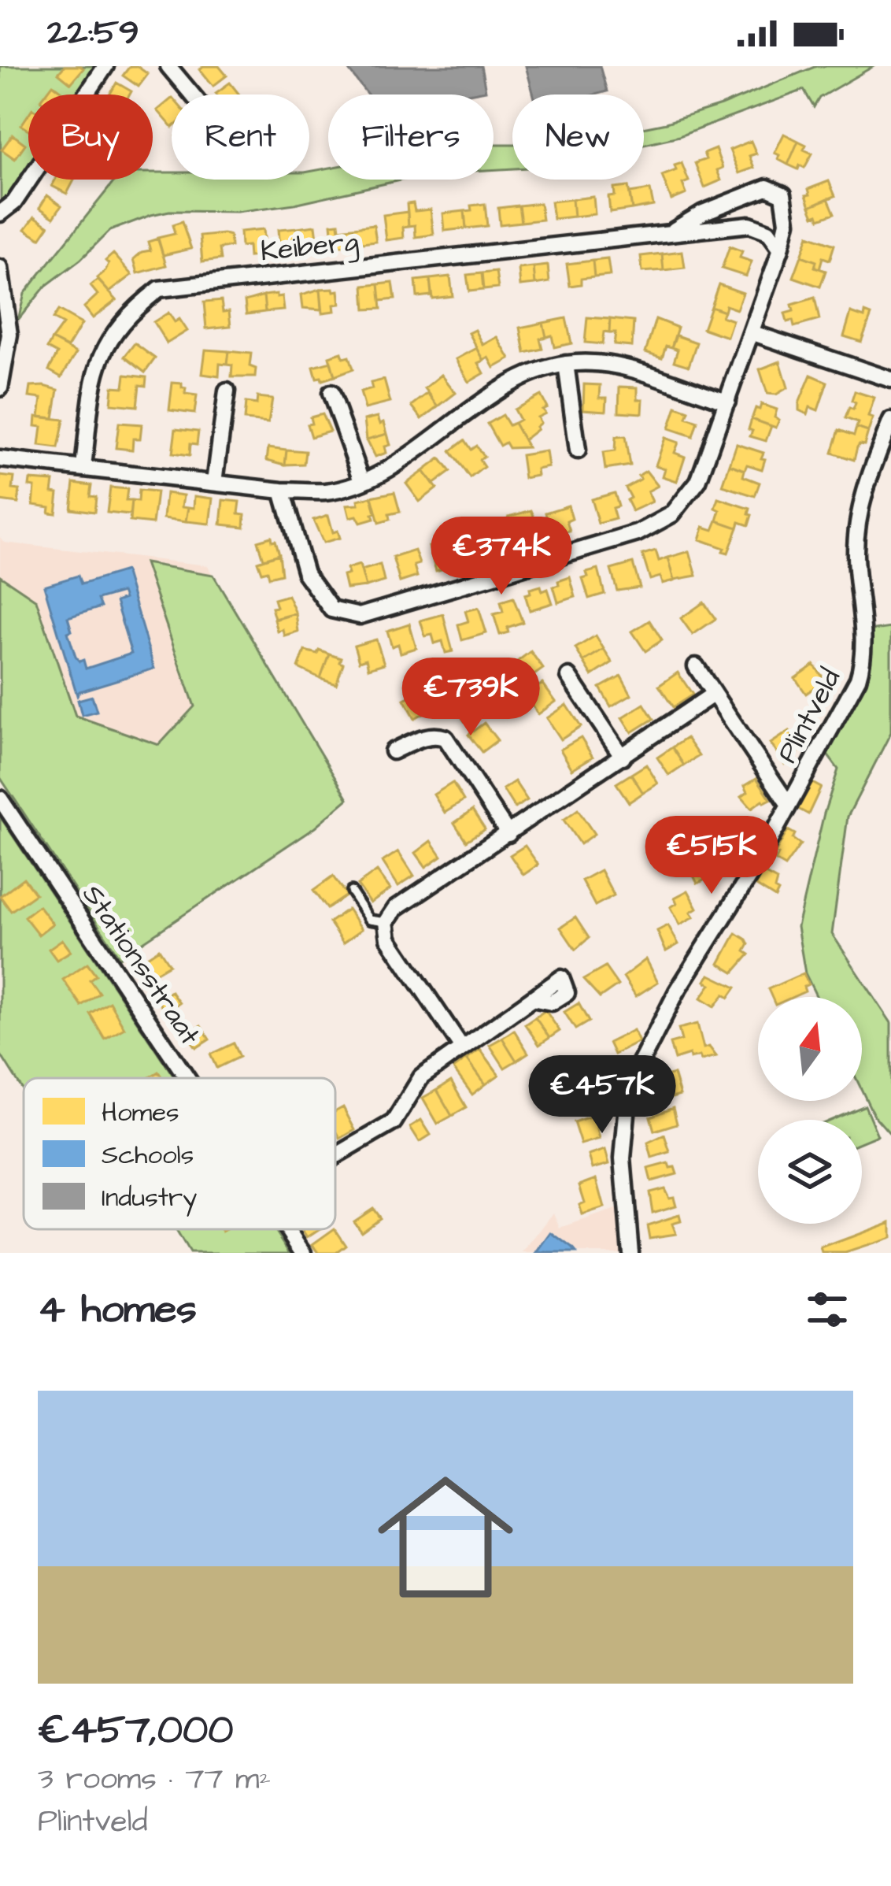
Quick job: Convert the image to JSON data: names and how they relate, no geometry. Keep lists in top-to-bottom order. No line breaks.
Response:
{"streets":{"street":["Keiberg","Plintveld","Stationsstraat"]},"legend":["Homes","Schools","Industry"],"north":"top","page":{"status":"22:59","chip":["Buy","Rent","Filters","New"],"price":["€374K","€739K","€515K","€457K"],"heading":"4 homes","list":[{"name":"€457,000","note":"3 rooms · 77 m² · Plintveld"}]}}
